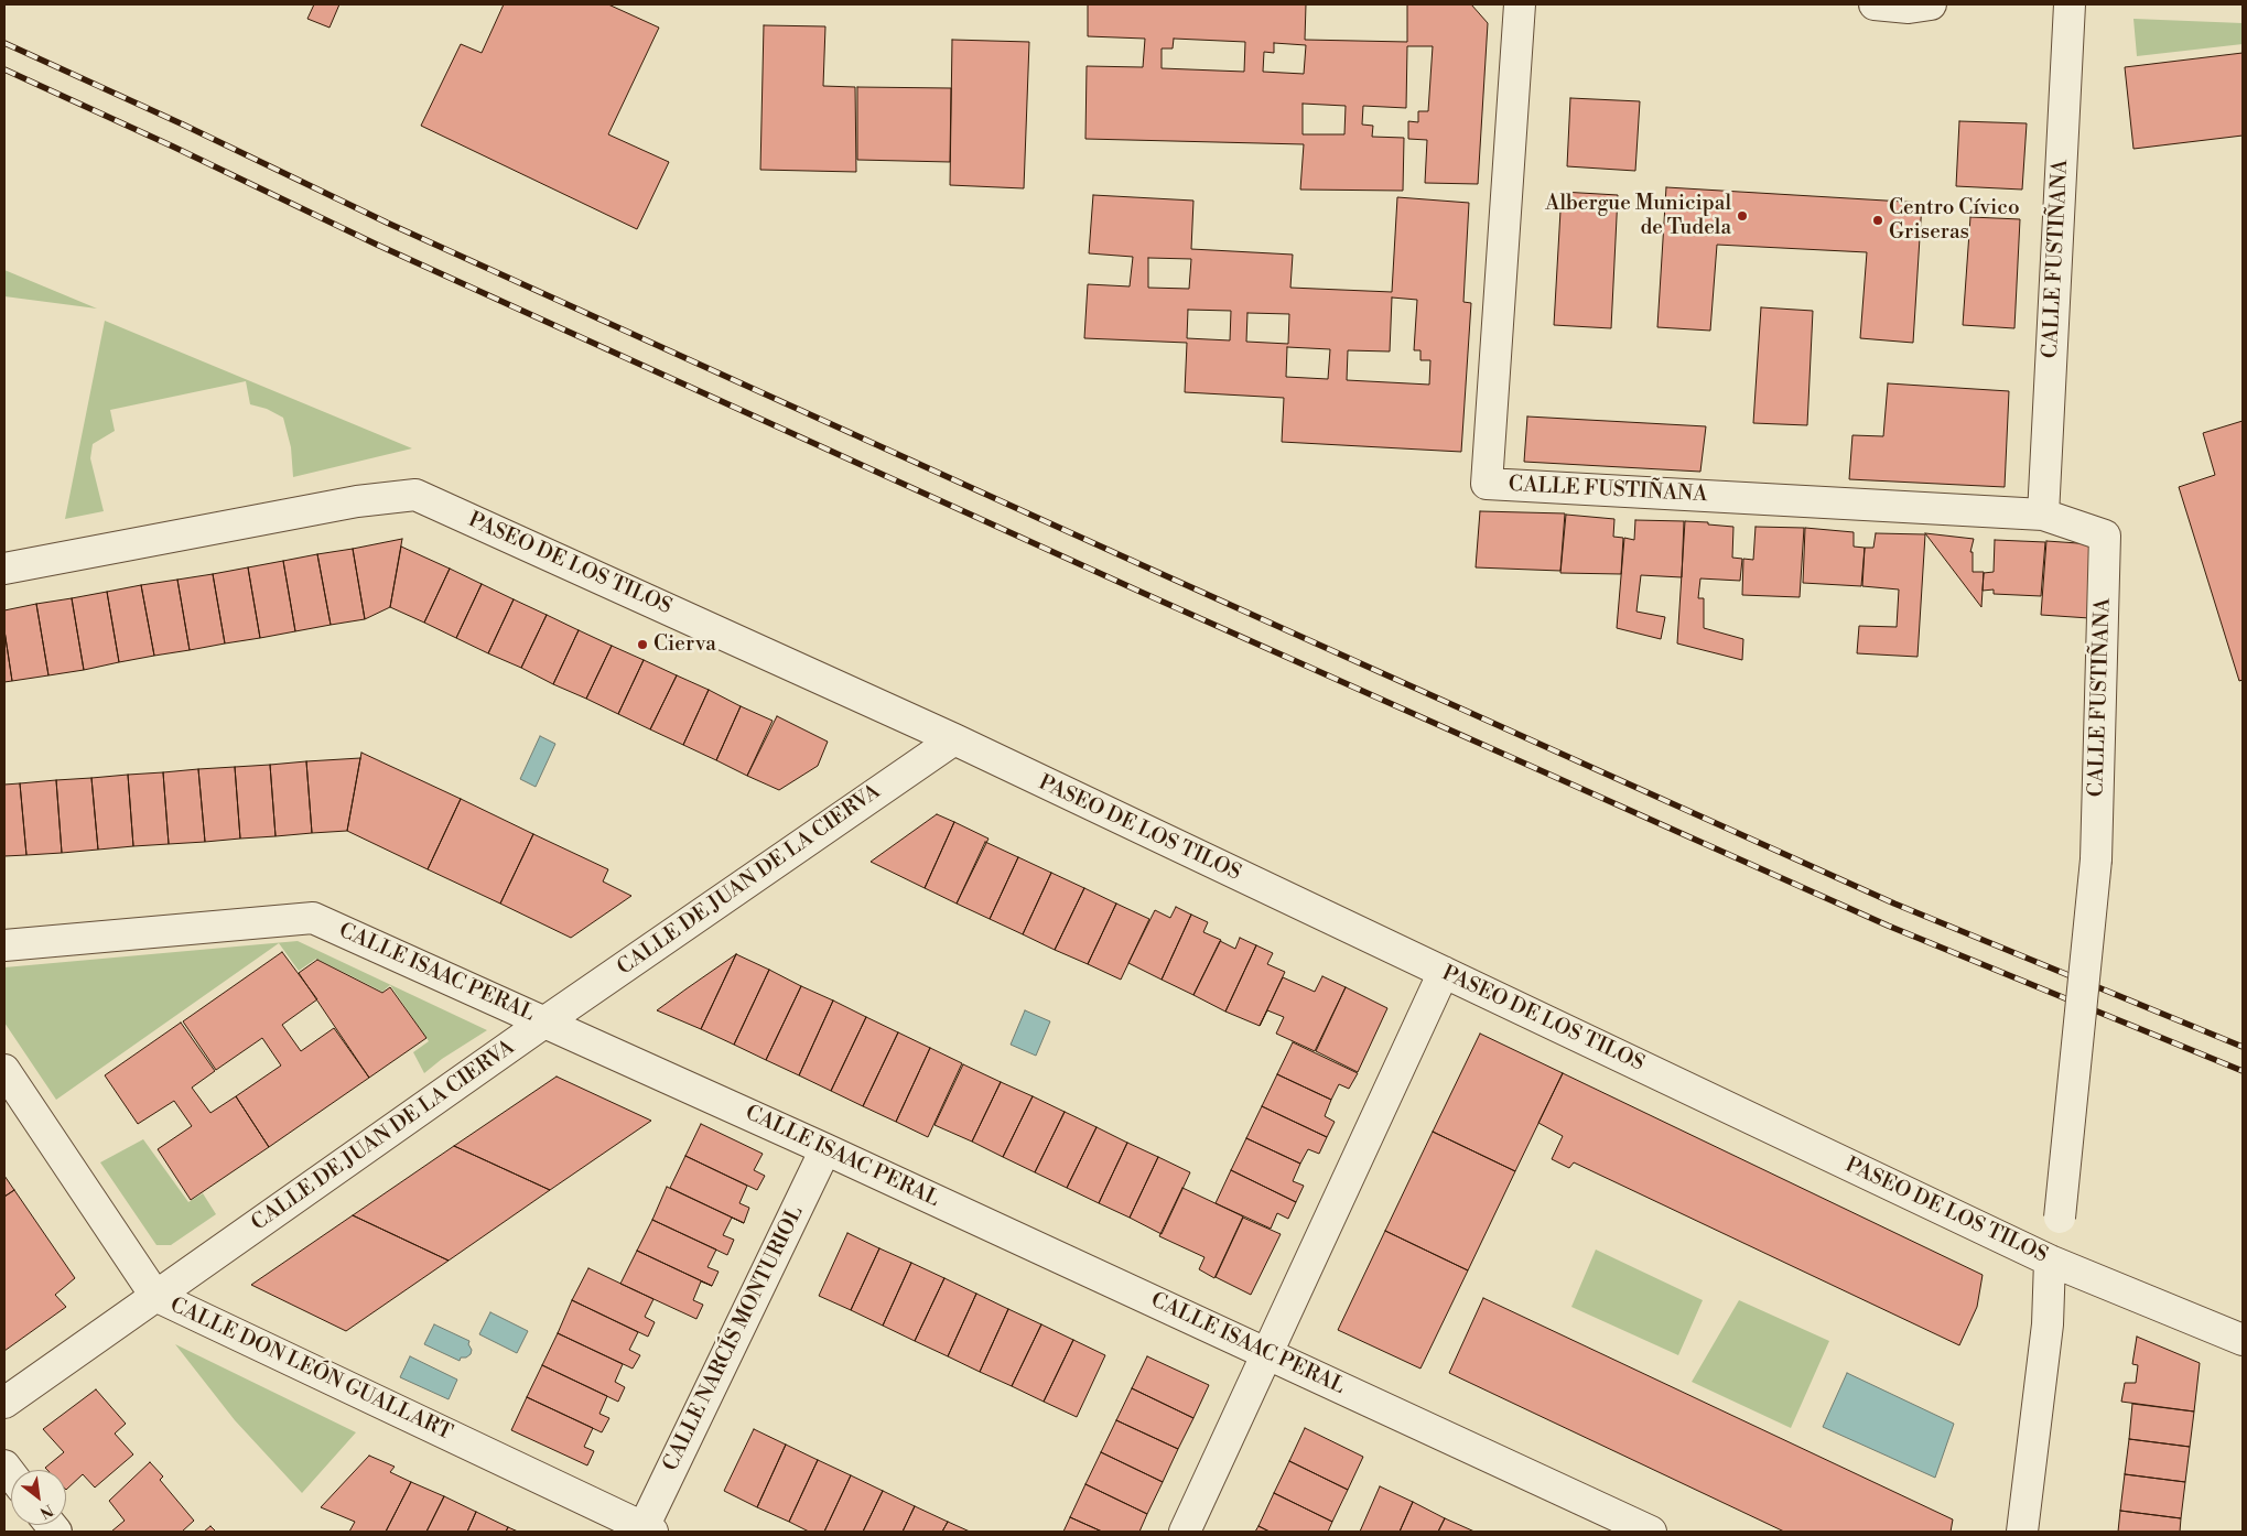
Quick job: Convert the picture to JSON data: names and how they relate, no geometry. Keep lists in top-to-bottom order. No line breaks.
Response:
{"streets":{"street":["CALLE FUSTIÑANA","PASEO DE LOS TILOS","CALLE DE JUAN DE LA CIERVA","CALLE ISAAC PERAL","CALLE NARCÍS MONTURIOL","CALLE DON LEÓN GUALLART"]},"crossings":[["PASEO DE LOS TILOS","CALLE DE JUAN DE LA CIERVA"],["CALLE DE JUAN DE LA CIERVA","CALLE ISAAC PERAL"],["CALLE DE JUAN DE LA CIERVA","CALLE DON LEÓN GUALLART"],["CALLE ISAAC PERAL","CALLE NARCÍS MONTURIOL"],["CALLE NARCÍS MONTURIOL","CALLE DON LEÓN GUALLART"]],"places":["Albergue Municipal de Tudela","Centro Cívico Griseras","Cierva"],"north":"bottom right"}
